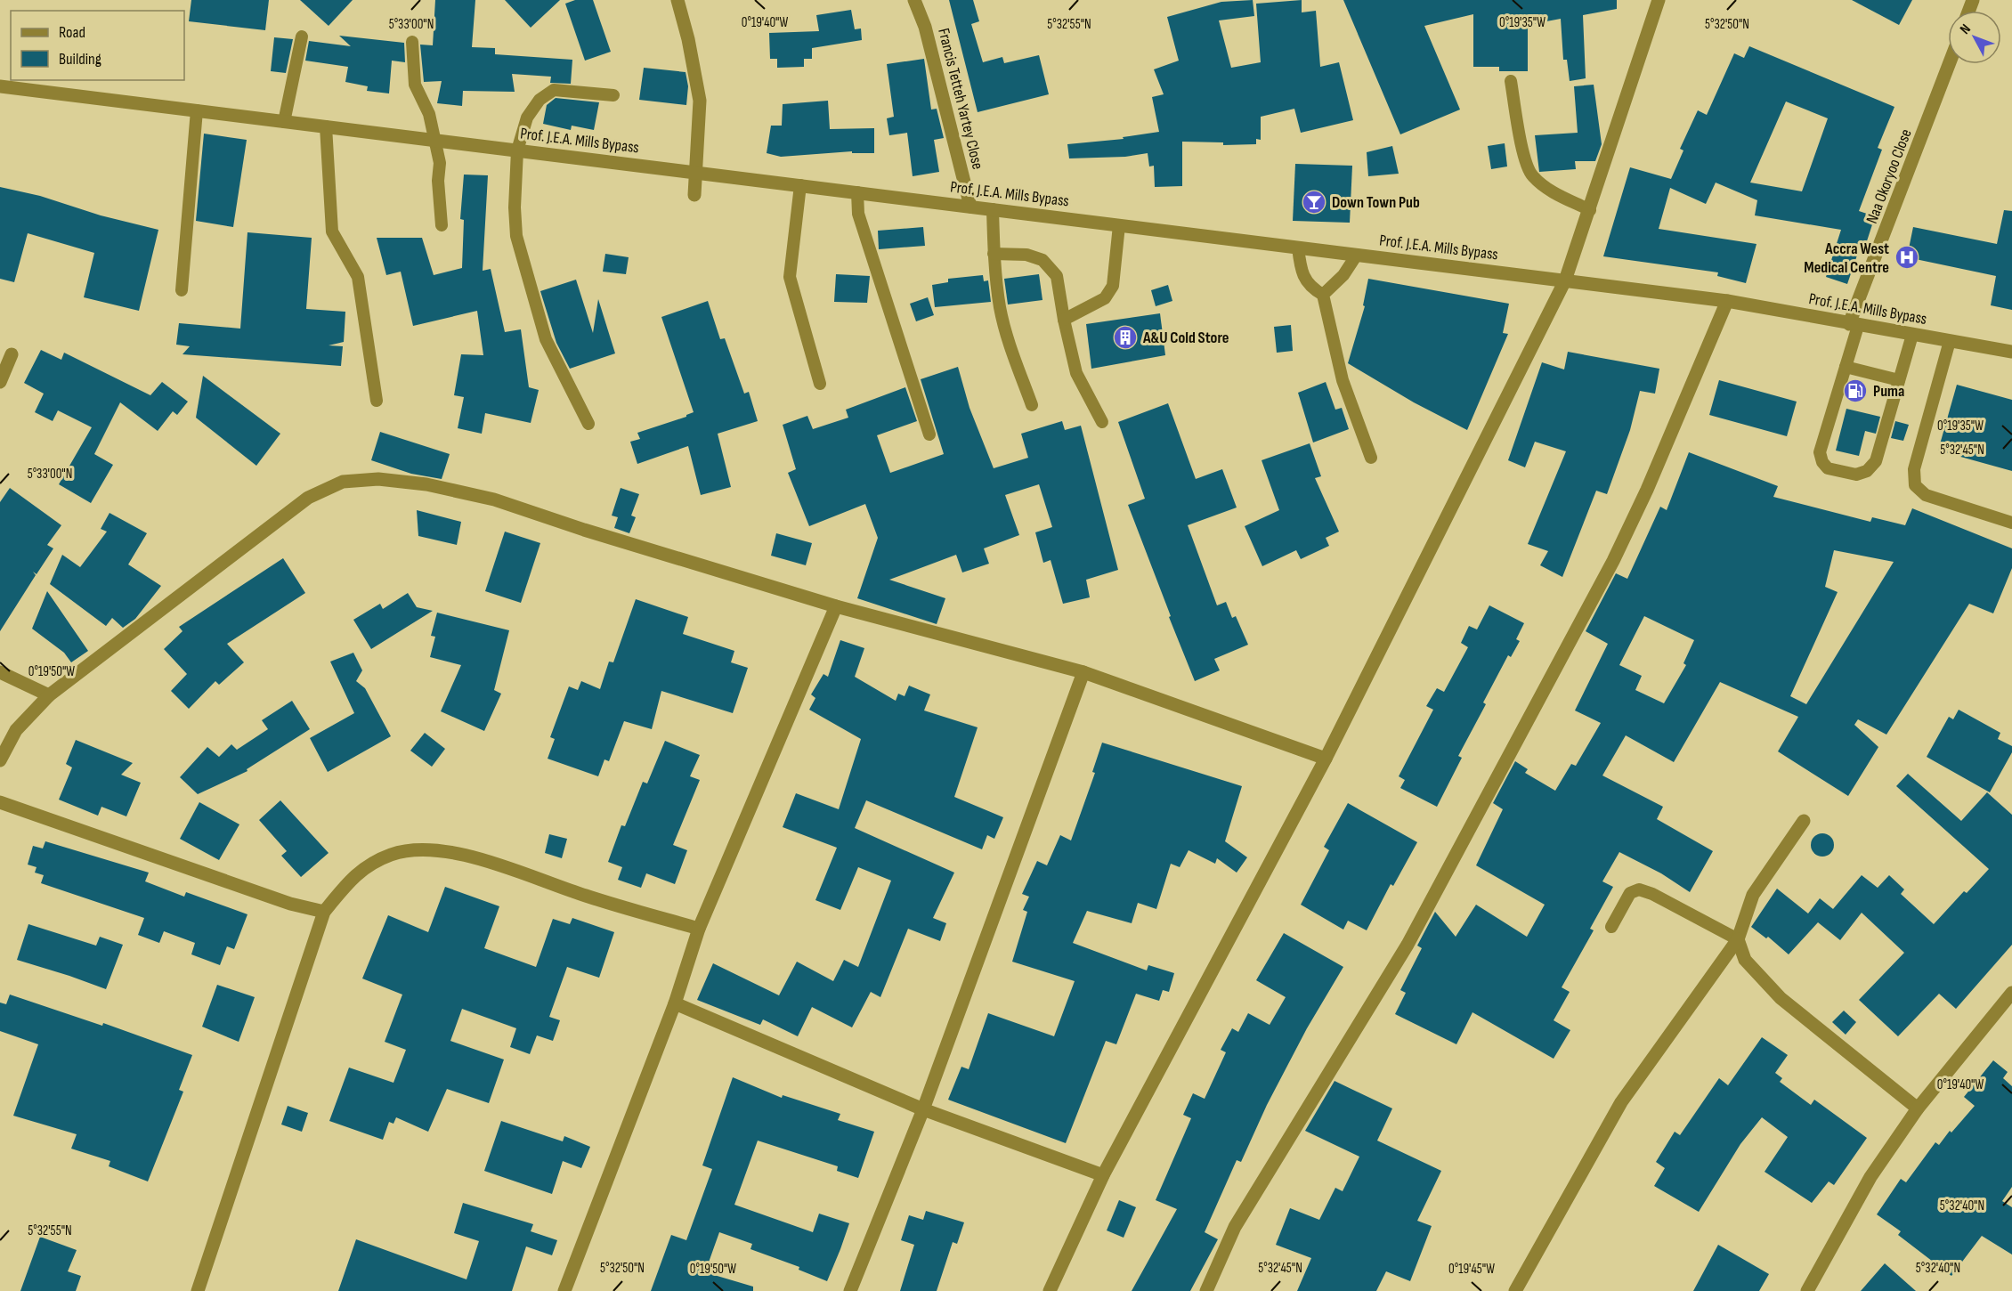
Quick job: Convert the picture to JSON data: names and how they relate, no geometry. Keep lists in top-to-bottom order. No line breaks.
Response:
{"streets":{"street":["Francis Tetteh Yartey Close","Prof. J.E.A. Mills Bypass","Naa Okoryoo Close"]},"crossings":[["Francis Tetteh Yartey Close","Prof. J.E.A. Mills Bypass"],["Prof. J.E.A. Mills Bypass","Naa Okoryoo Close"]],"places":{"bar":["Down Town Pub"],"hospital":["Accra West Medical Centre"],"building":["A&U Cold Store"],"fuel station":["Puma"]},"legend":["Road","Building"],"north":"top left","coordinates":["0°19'40\"W","0°19'35\"W","5°33'00\"N","5°32'55\"N","5°32'50\"N","5°32'45\"N","0°19'50\"W","5°32'40\"N","0°19'45\"W"]}
